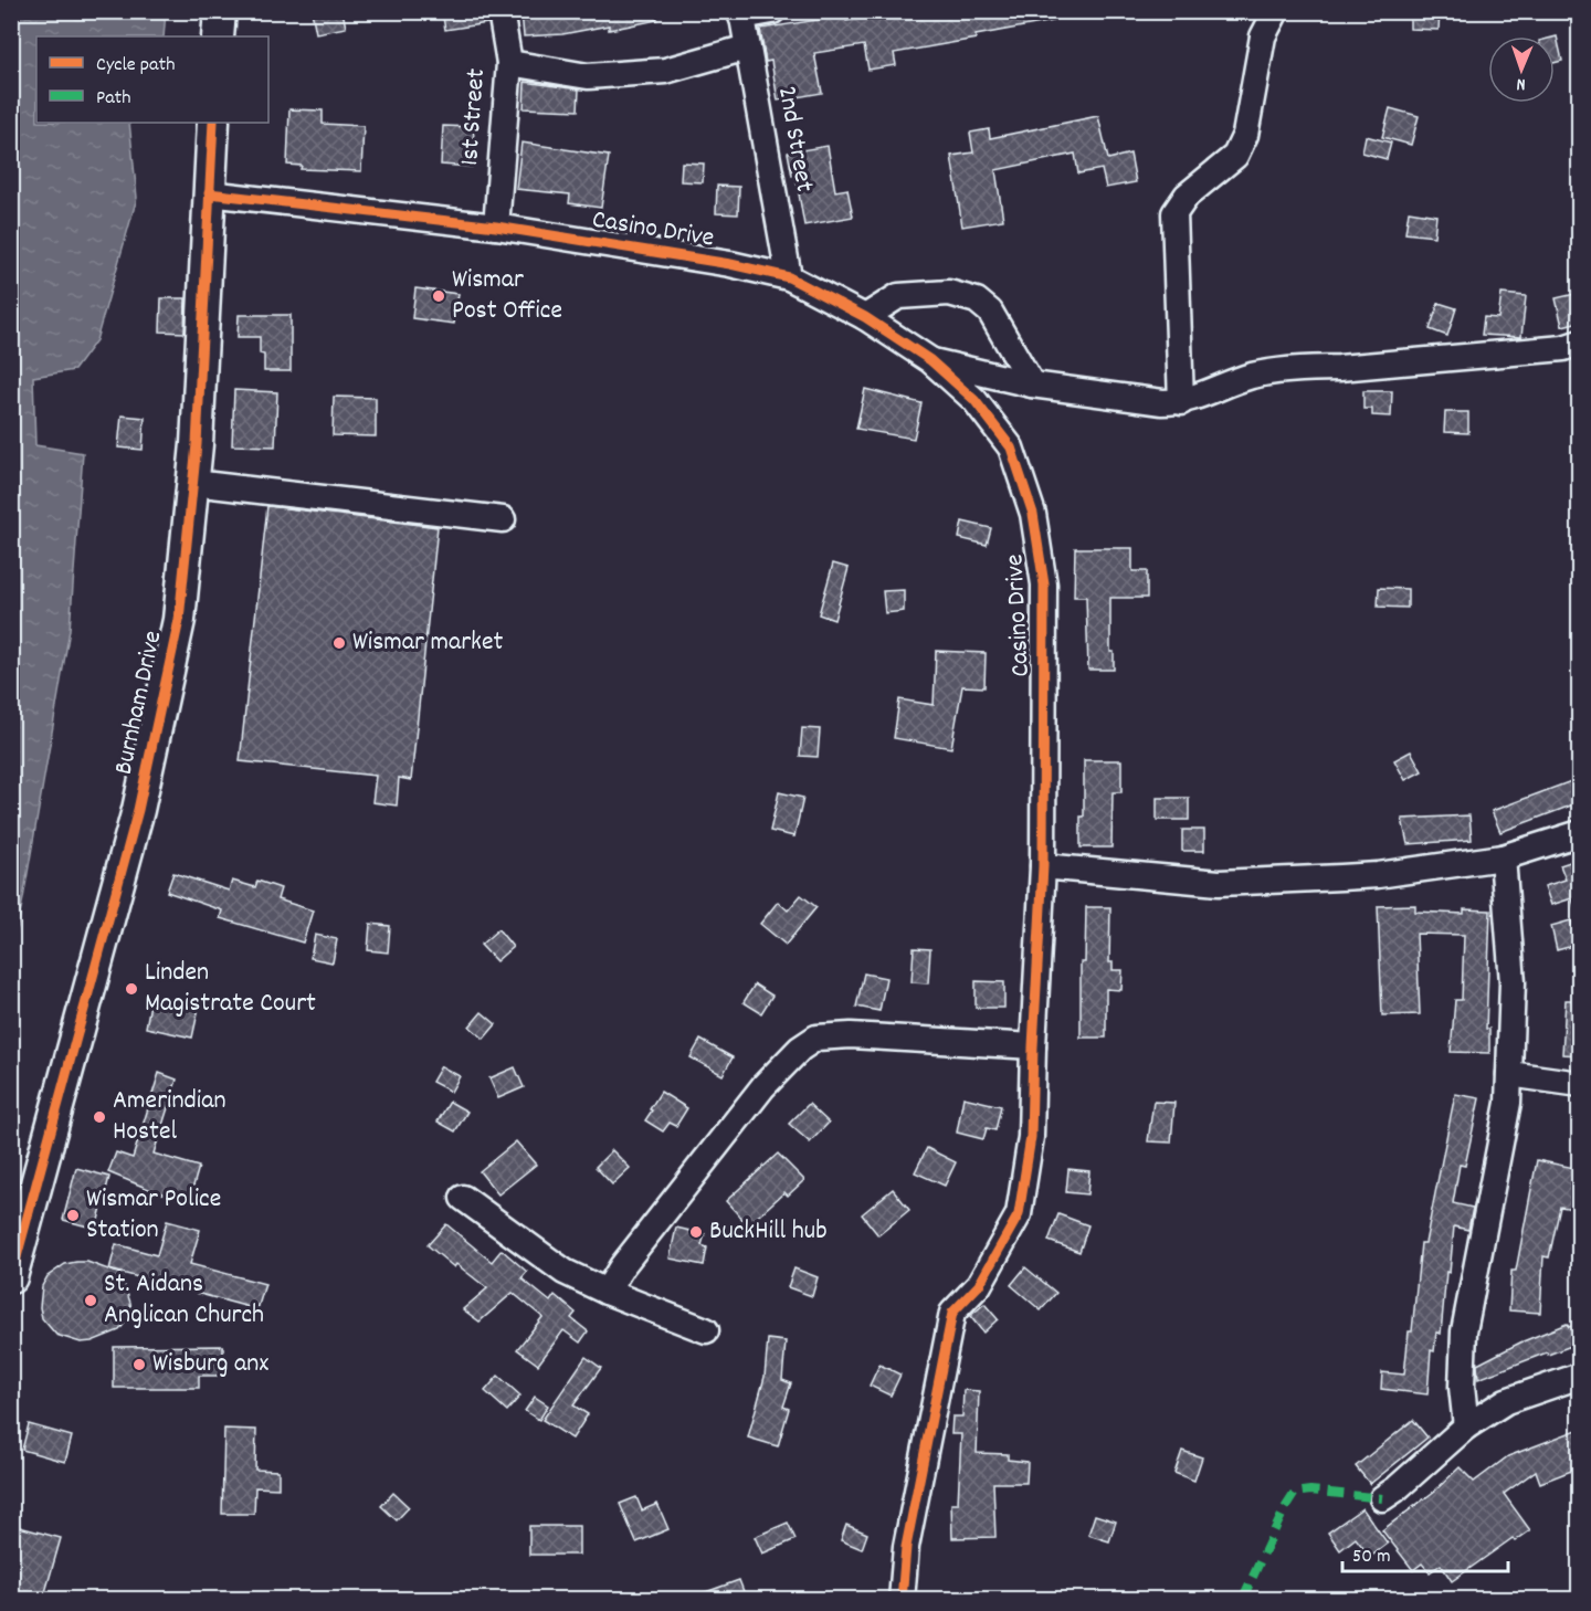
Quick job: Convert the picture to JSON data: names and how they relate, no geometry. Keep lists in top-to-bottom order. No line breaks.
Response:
{"streets":{"street":["1st Street","2nd Street","Casino Drive","Burnham Drive"]},"crossings":[["1st Street","Casino Drive"],["2nd Street","Casino Drive"],["Casino Drive","Burnham Drive"]],"places":["Wismar Post Office","Wismar market","Linden Magistrate Court","Amerindian Hostel","Wismar Police Station","BuckHill hub","St. Aidans Anglican Church","Wisburg anx"],"legend":["Cycle path","Path"],"scale_bar":"50 m","north":"bottom"}
